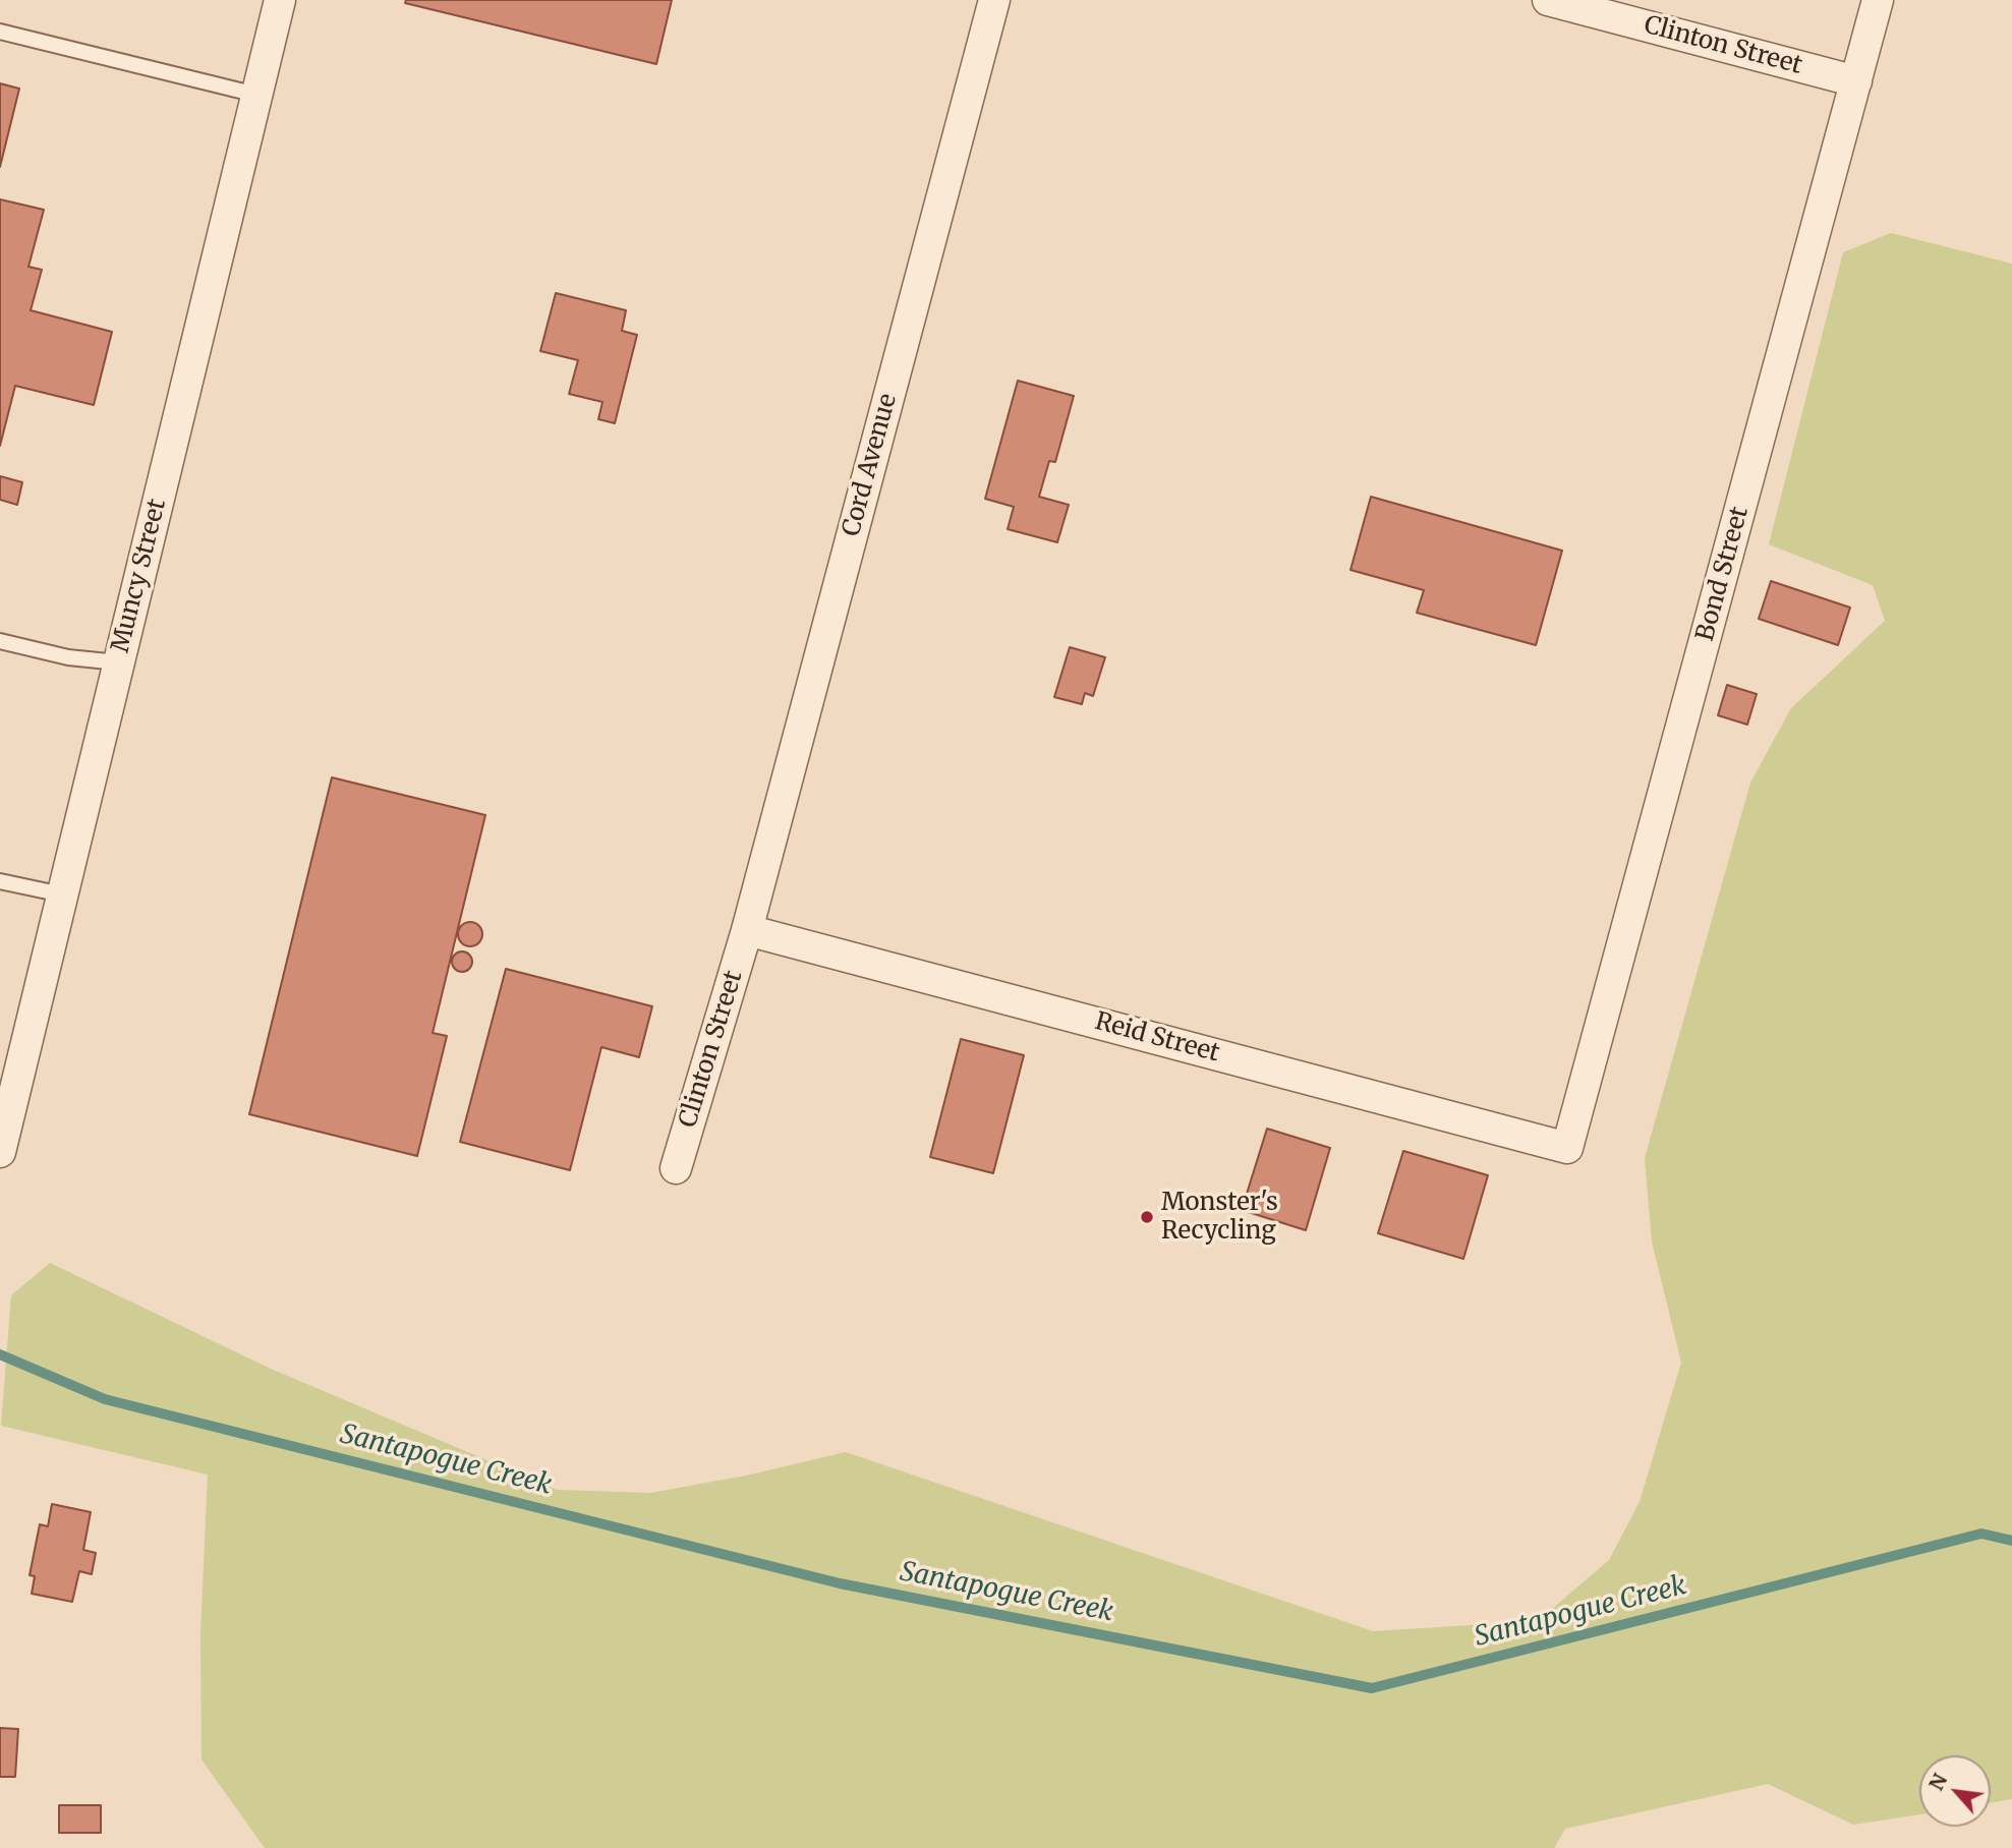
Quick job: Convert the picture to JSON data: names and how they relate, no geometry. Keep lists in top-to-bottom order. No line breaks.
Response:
{"streets":{"street":["Clinton Street","Cord Avenue","Bond Street","Muncy Street","Reid Street"]},"crossings":[["Clinton Street","Cord Avenue"],["Clinton Street","Bond Street"],["Clinton Street","Reid Street"],["Cord Avenue","Reid Street"],["Bond Street","Reid Street"]],"water":["Santapogue Creek"],"places":["Monster's Recycling"],"north":"top left"}
